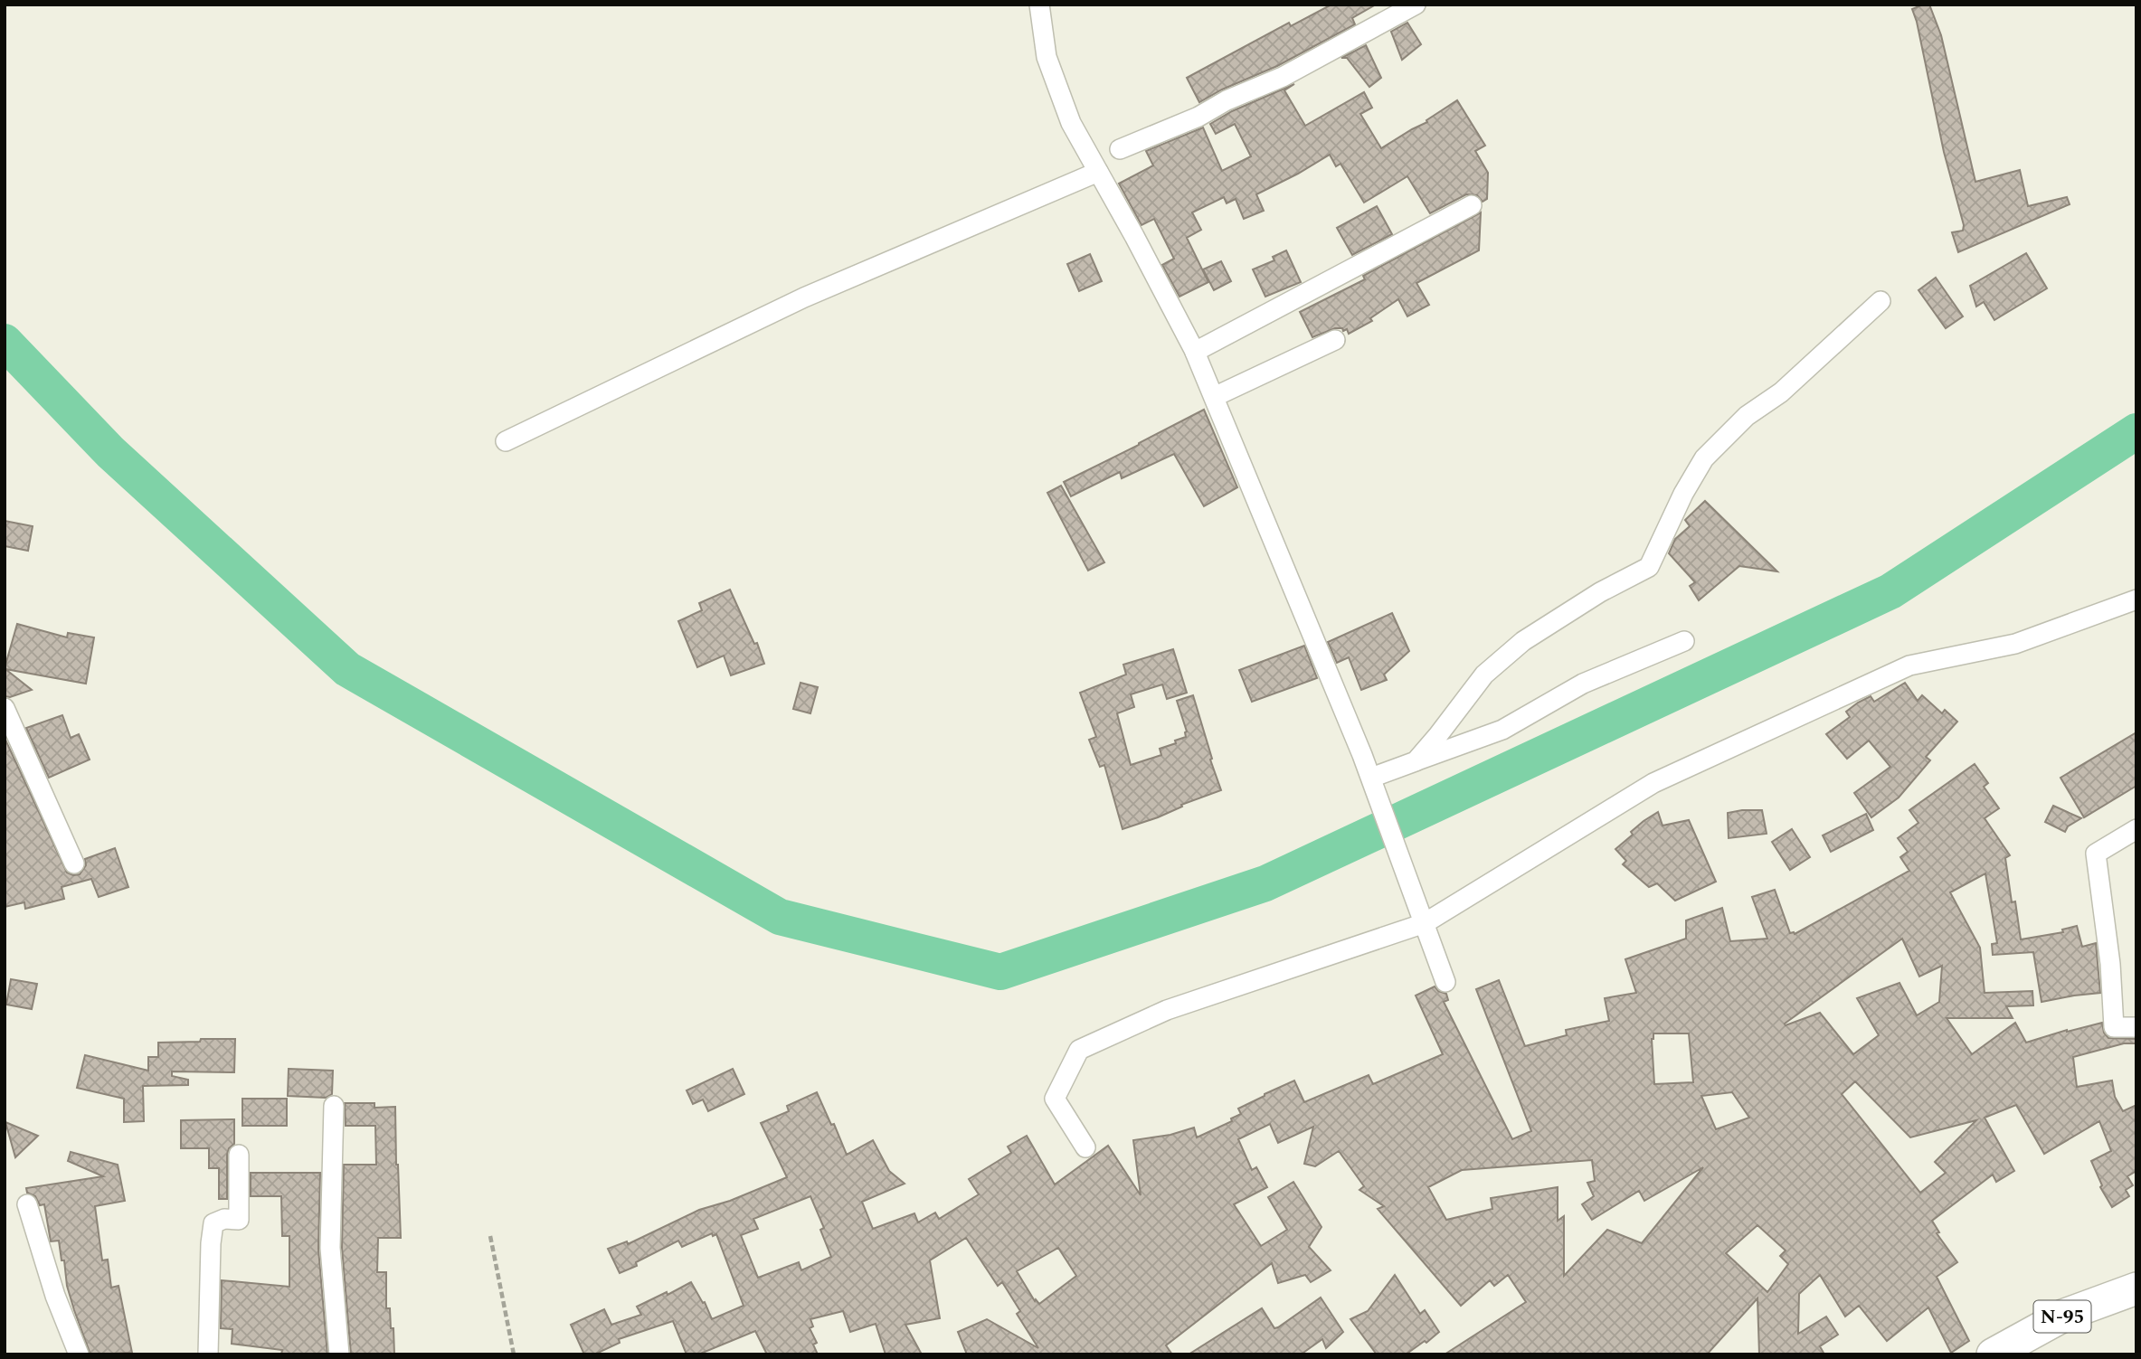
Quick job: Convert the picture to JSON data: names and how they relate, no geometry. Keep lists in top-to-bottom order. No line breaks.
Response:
{"streets":{"highway":["N-95"]}}
